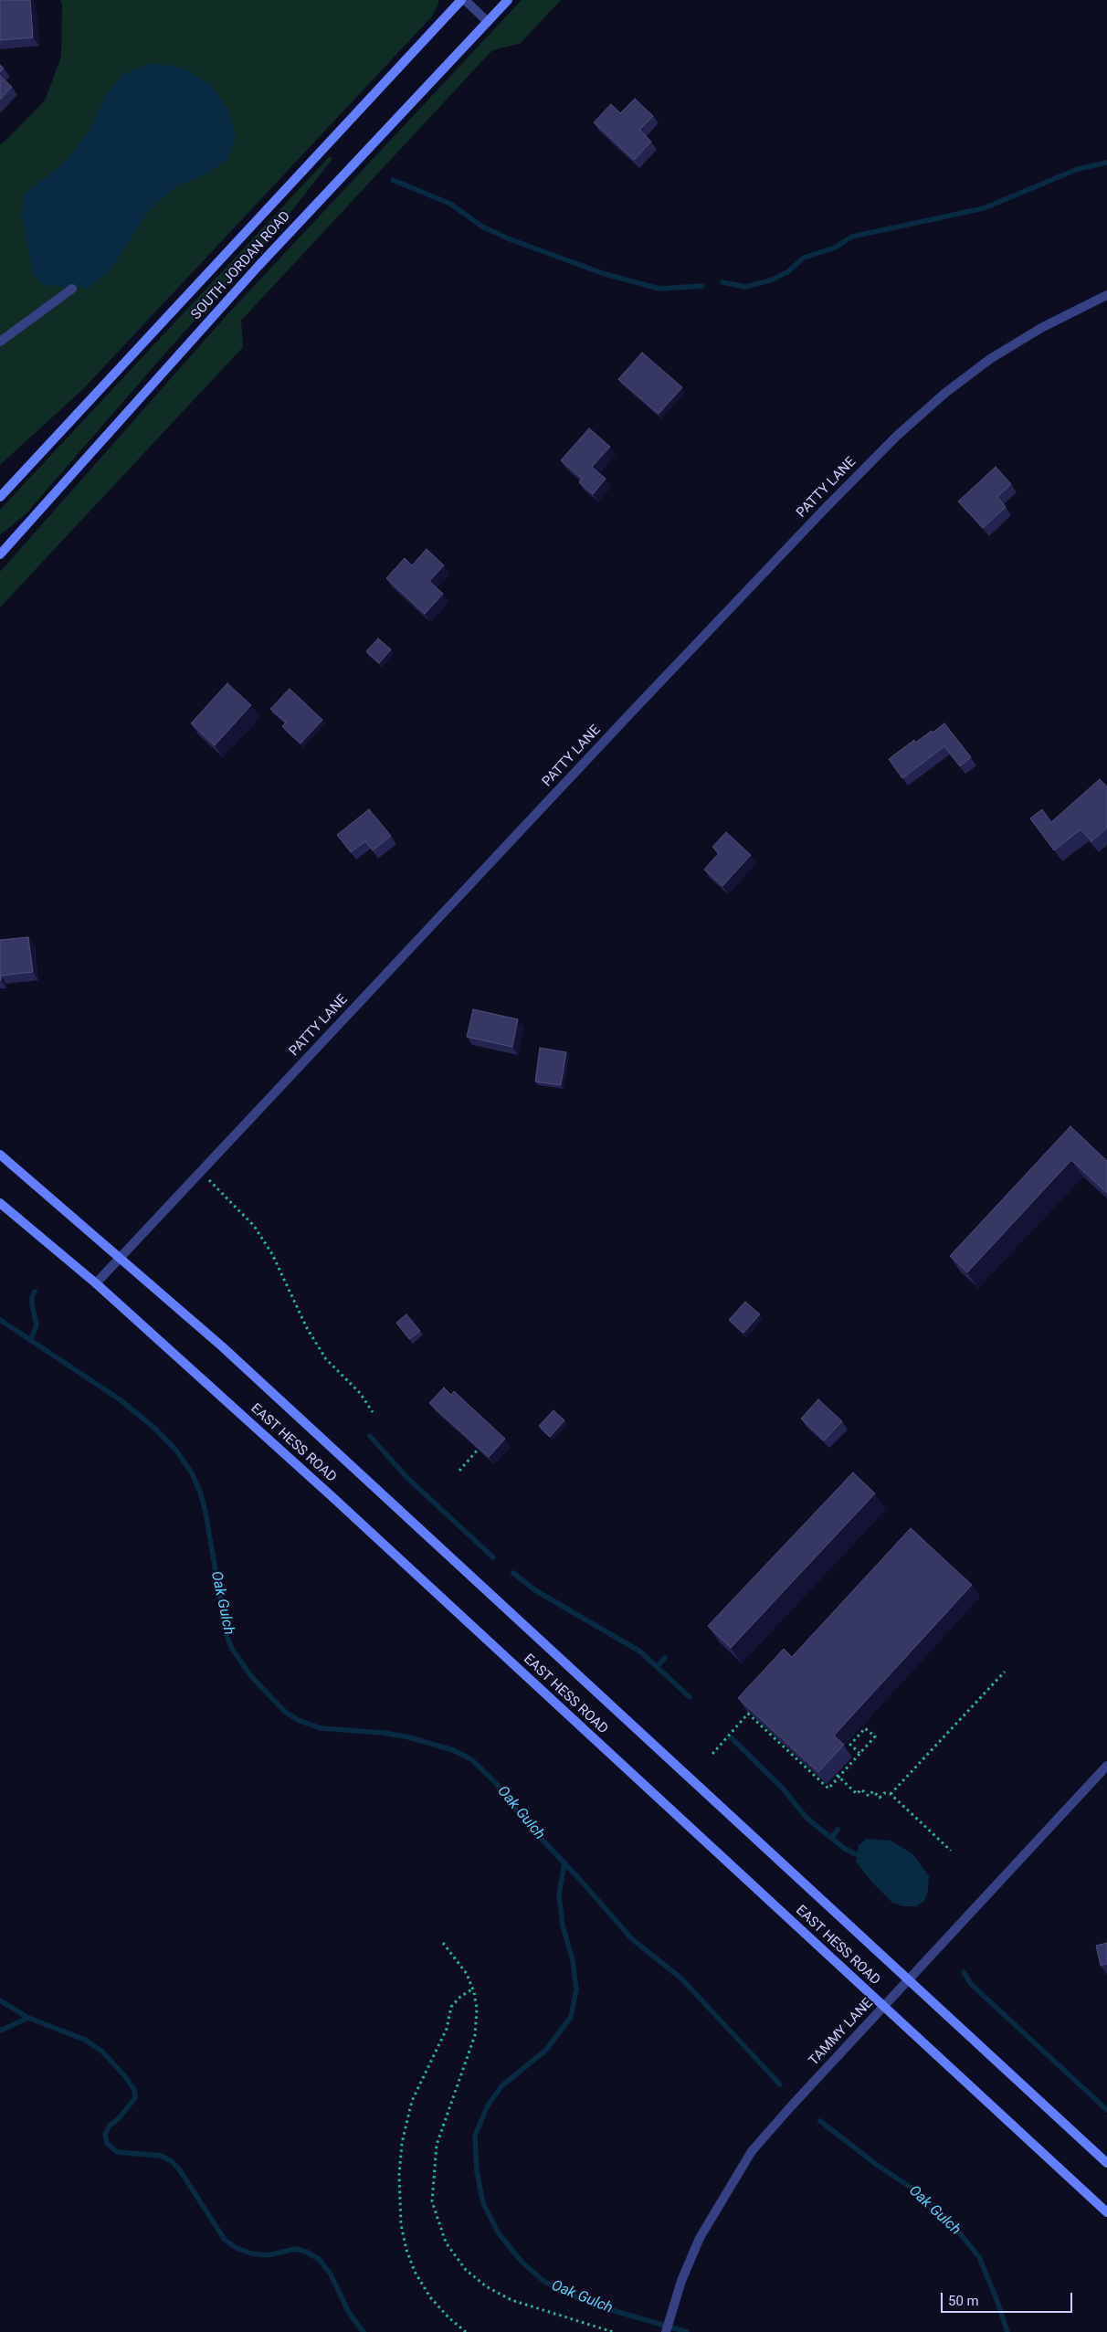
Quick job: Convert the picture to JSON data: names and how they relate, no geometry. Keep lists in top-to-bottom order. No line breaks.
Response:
{"streets":{"main road":["SOUTH JORDAN ROAD","EAST HESS ROAD"],"street":["PATTY LANE","TAMMY LANE"]},"crossings":[["PATTY LANE","EAST HESS ROAD"],["EAST HESS ROAD","TAMMY LANE"]],"water":["Oak Gulch"],"scale_bar":"50 m"}
